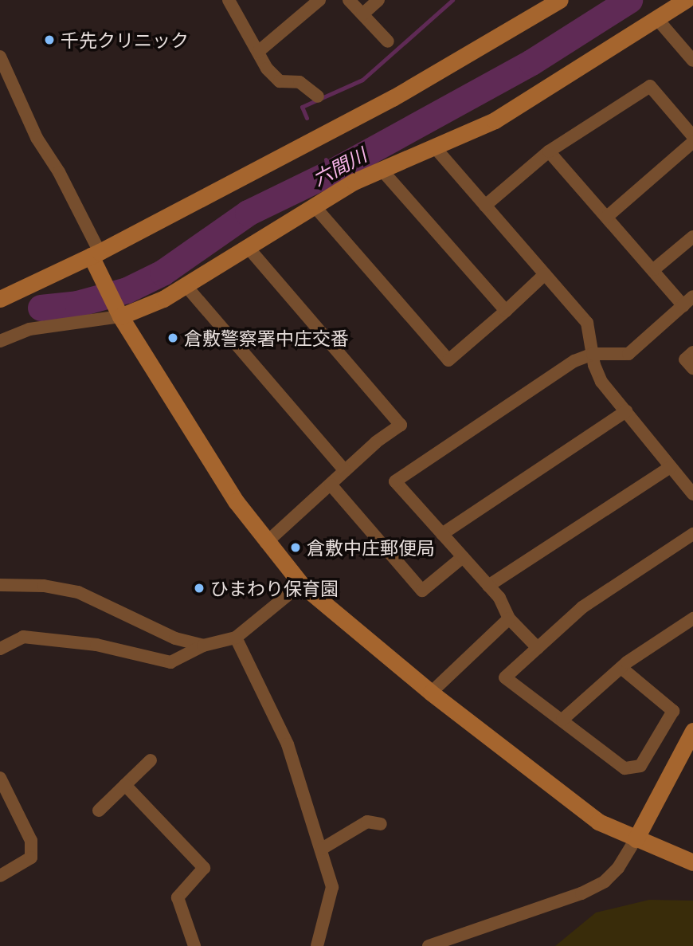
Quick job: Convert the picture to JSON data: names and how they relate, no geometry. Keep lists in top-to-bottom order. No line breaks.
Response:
{"water":["六間川"],"places":["千先クリニック","倉敷警察署中庄交番","倉敷中庄郵便局","ひまわり保育園"]}
